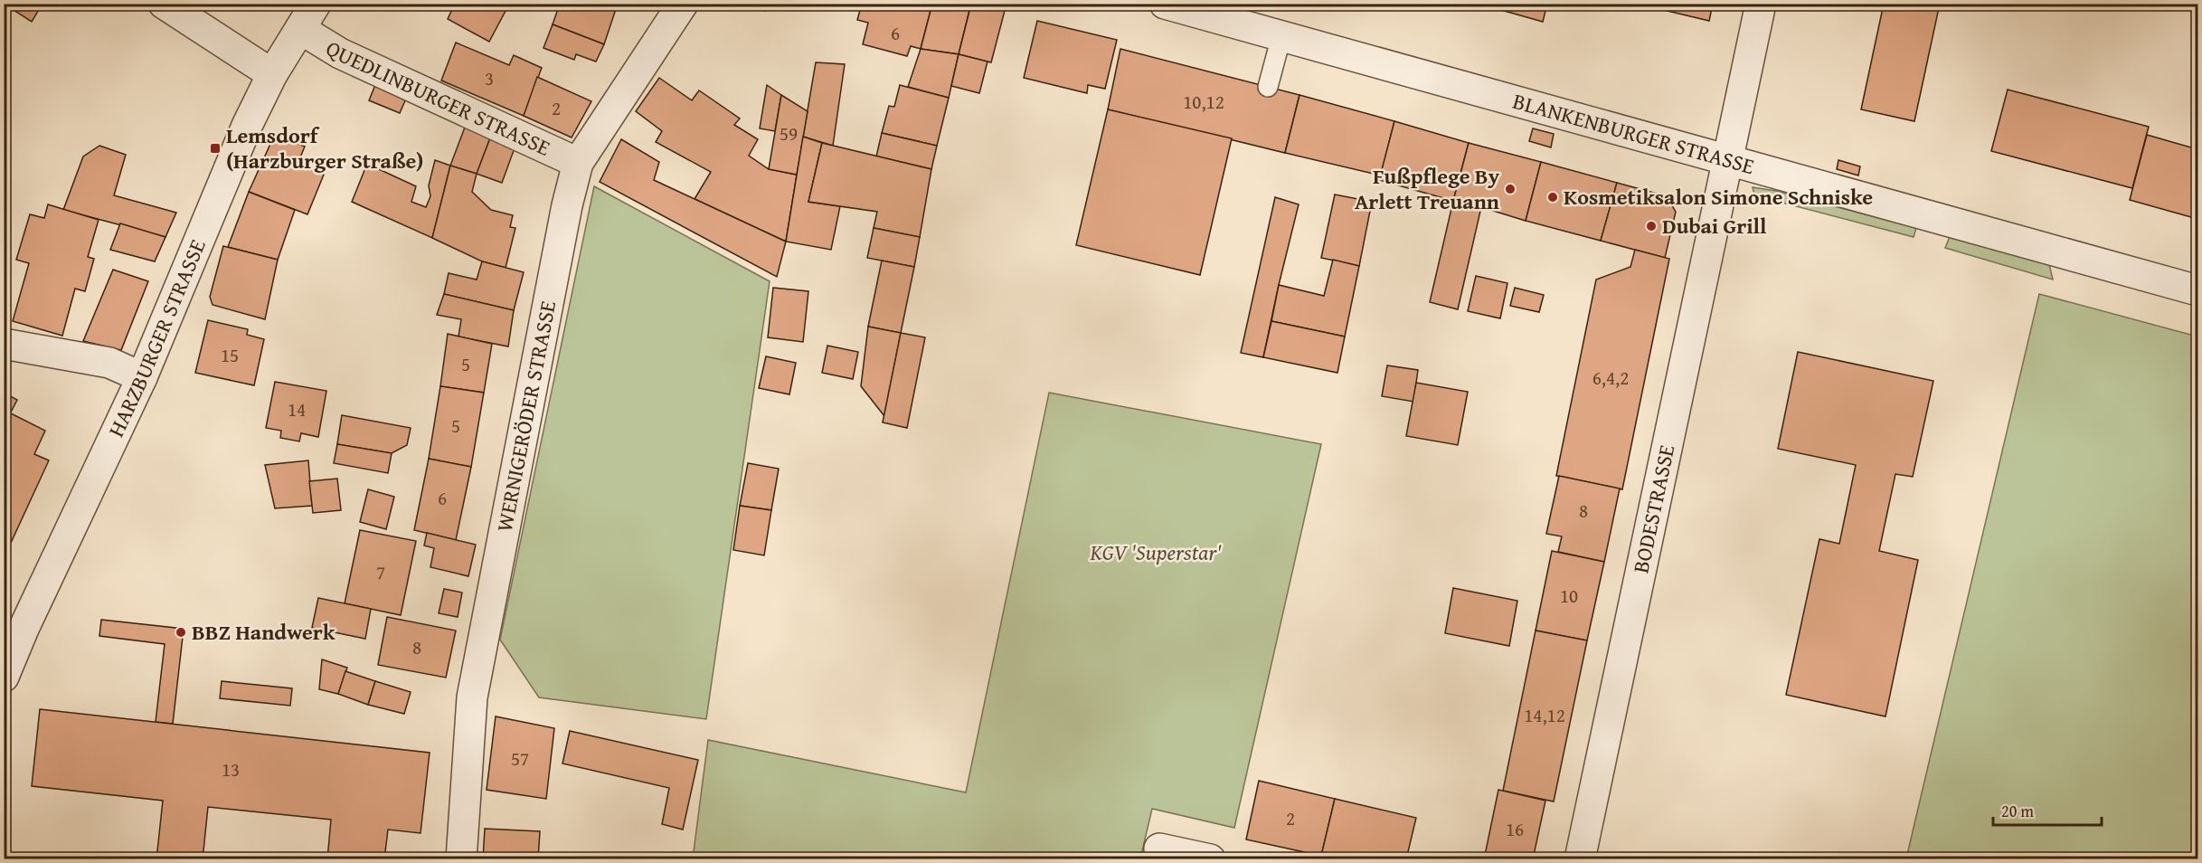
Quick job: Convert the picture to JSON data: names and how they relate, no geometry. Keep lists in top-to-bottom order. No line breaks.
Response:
{"streets":{"street":["QUEDLINBURGER STRASSE","BLANKENBURGER STRASSE","HARZBURGER STRASSE","WERNIGERÖDER STRASSE","BODESTRASSE"]},"crossings":[["QUEDLINBURGER STRASSE","HARZBURGER STRASSE"],["QUEDLINBURGER STRASSE","WERNIGERÖDER STRASSE"],["BLANKENBURGER STRASSE","BODESTRASSE"]],"parks":["KGV 'Superstar'"],"places":{"transit":["Lemsdorf (Harzburger Straße)"],"other":["Fußpflege By Arlett Treuann","Kosmetiksalon Simone Schniske","Dubai Grill","BBZ Handwerk"]},"house_numbers":["6","3","10,12","2","59","15","5","6,4,2","14","5","6","8","7","10","8","14,12","57","13","2","16"],"scale_bar":"20 m"}
